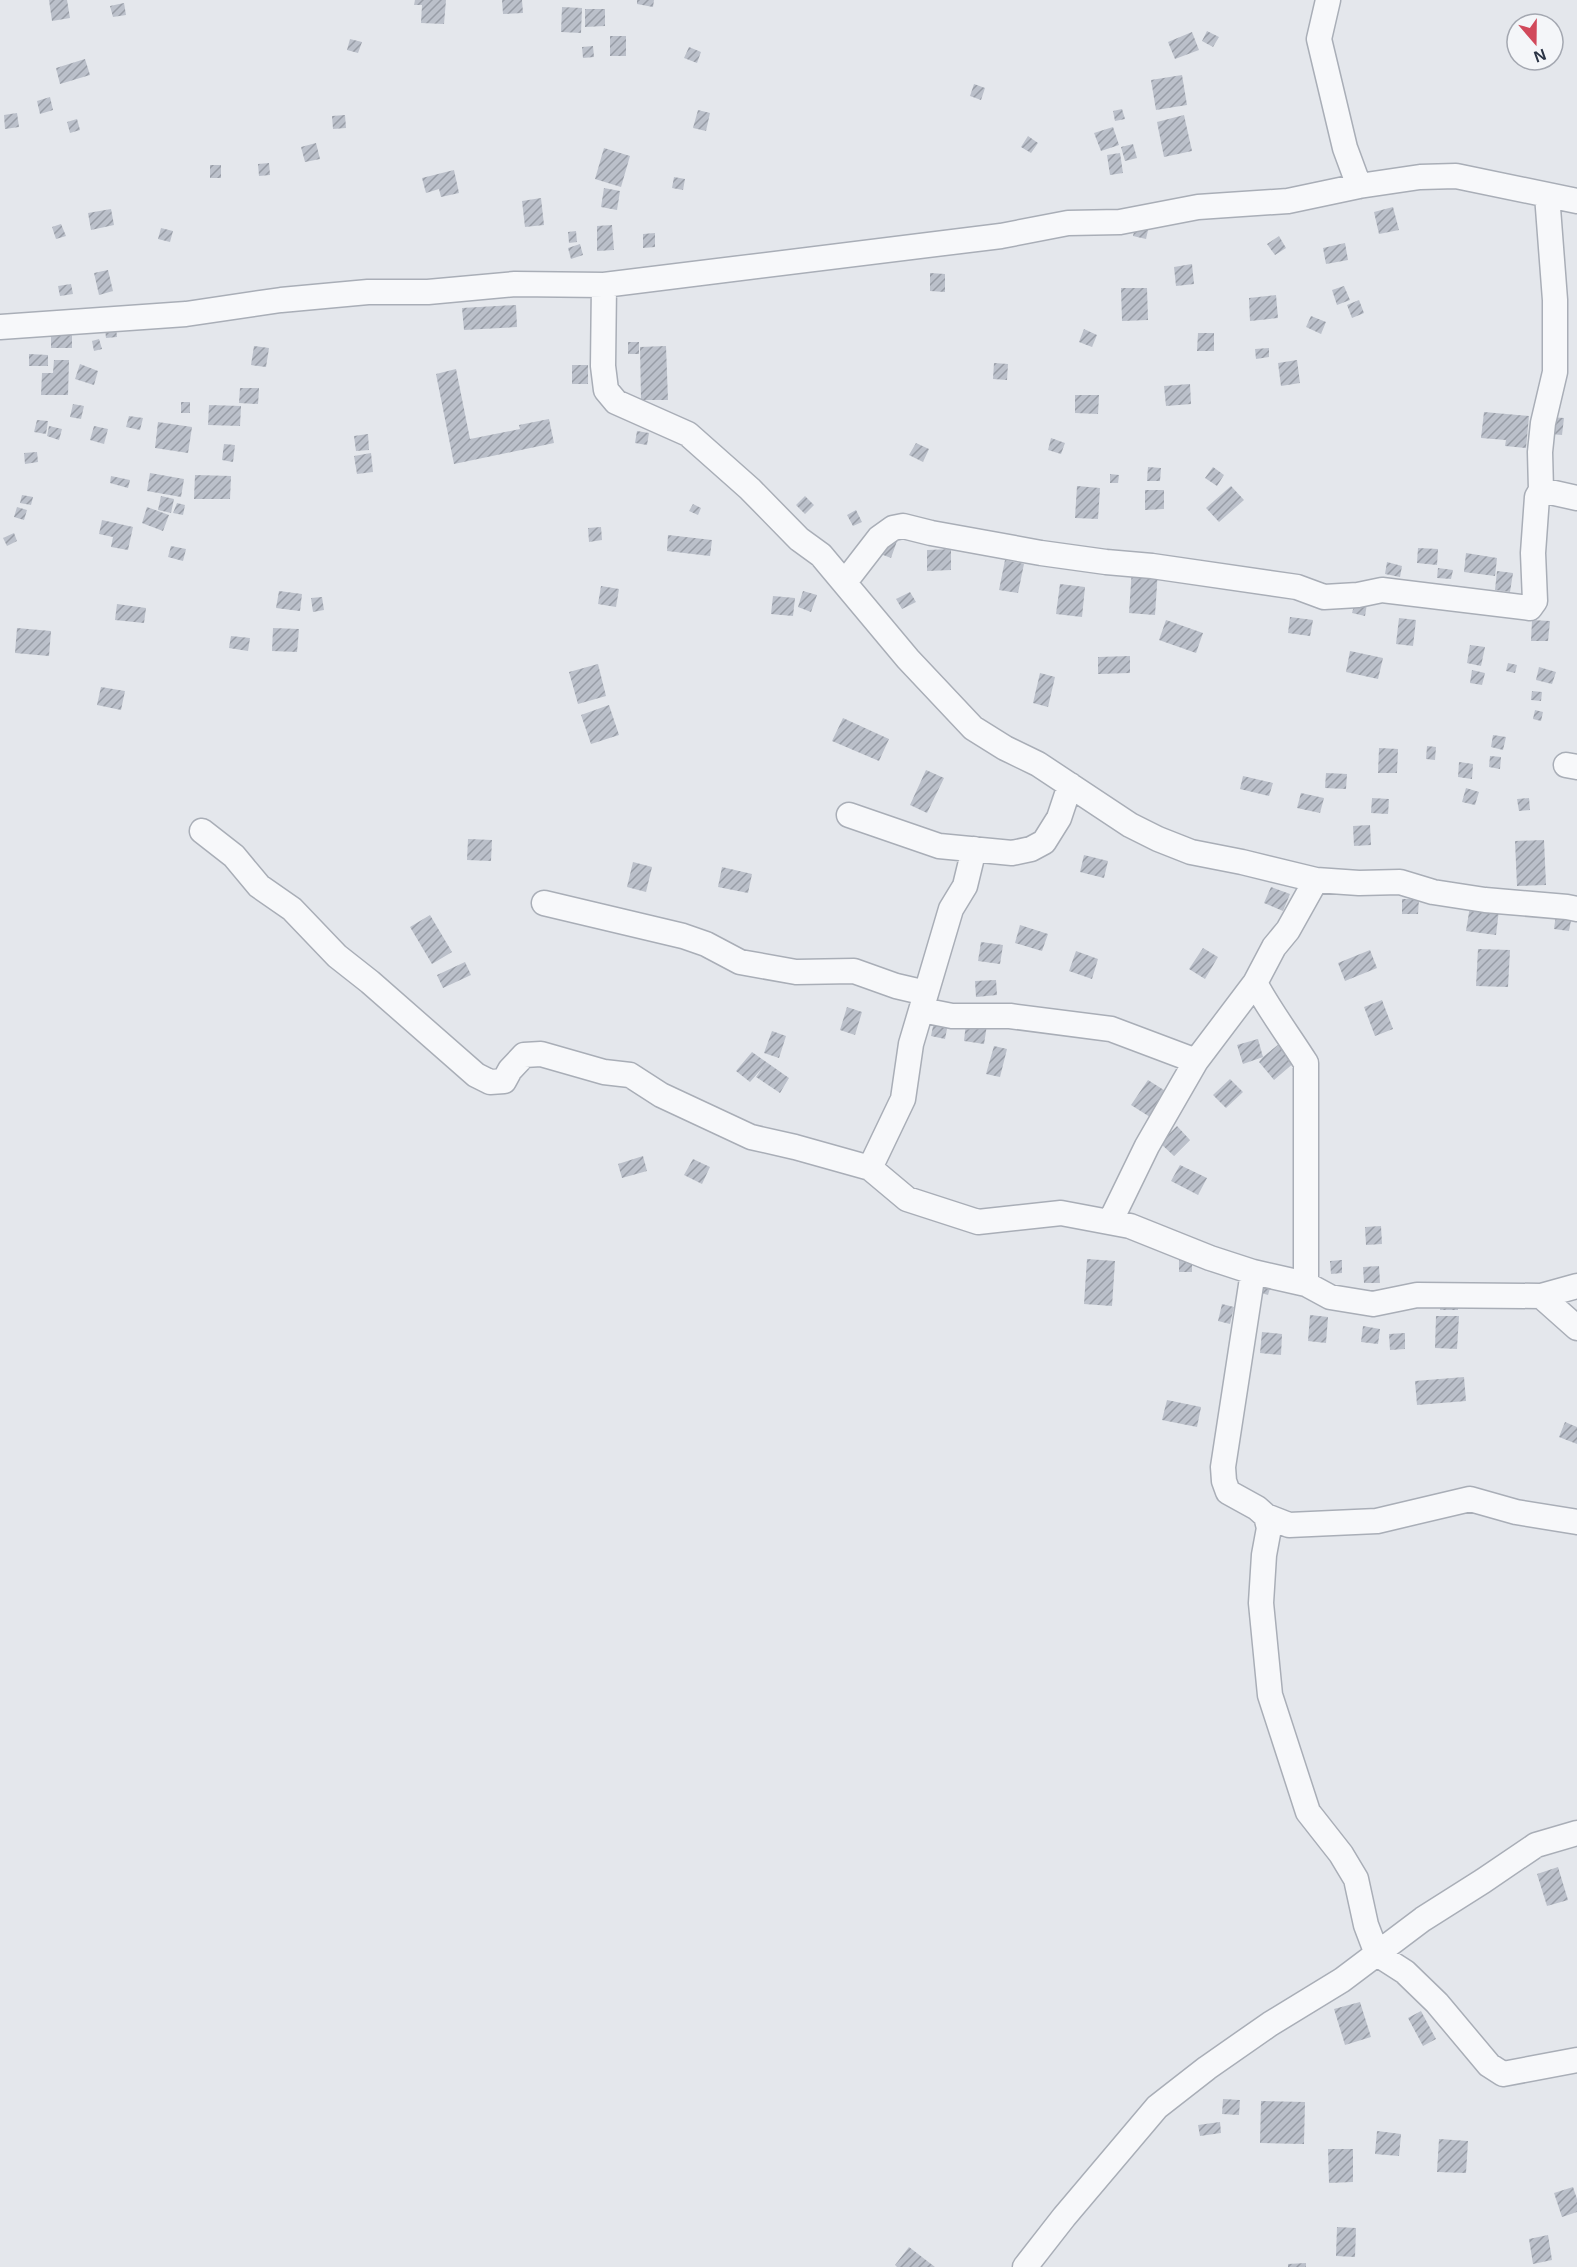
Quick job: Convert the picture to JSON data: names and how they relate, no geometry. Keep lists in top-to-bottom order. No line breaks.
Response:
{"north":"bottom"}
